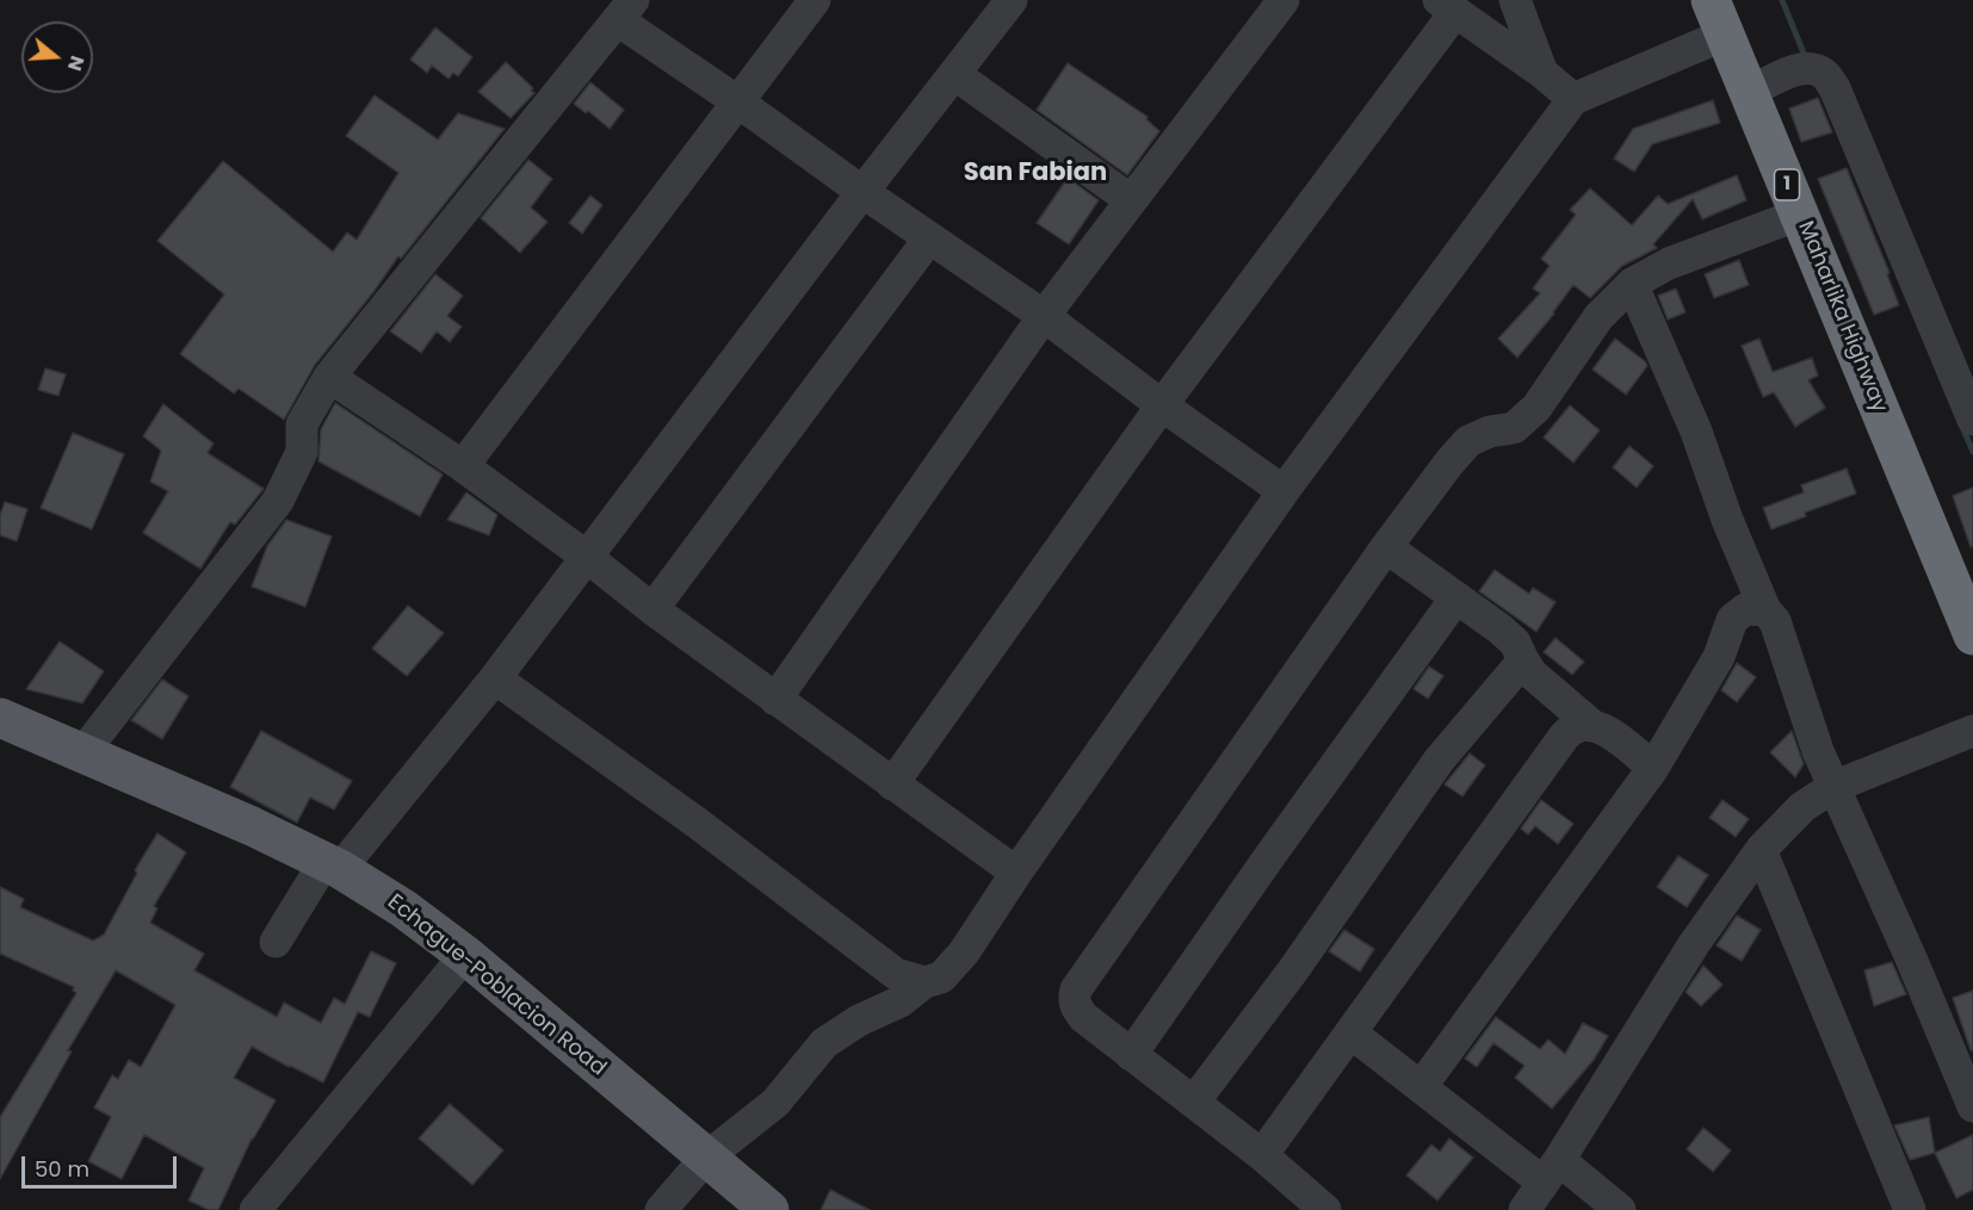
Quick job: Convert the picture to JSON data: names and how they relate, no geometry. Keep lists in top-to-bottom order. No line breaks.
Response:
{"streets":{"highway":["1","Maharlika Highway"],"main road":["Echague-Poblacion Road"]},"districts":["San Fabian"],"scale_bar":"50 m","north":"right"}
